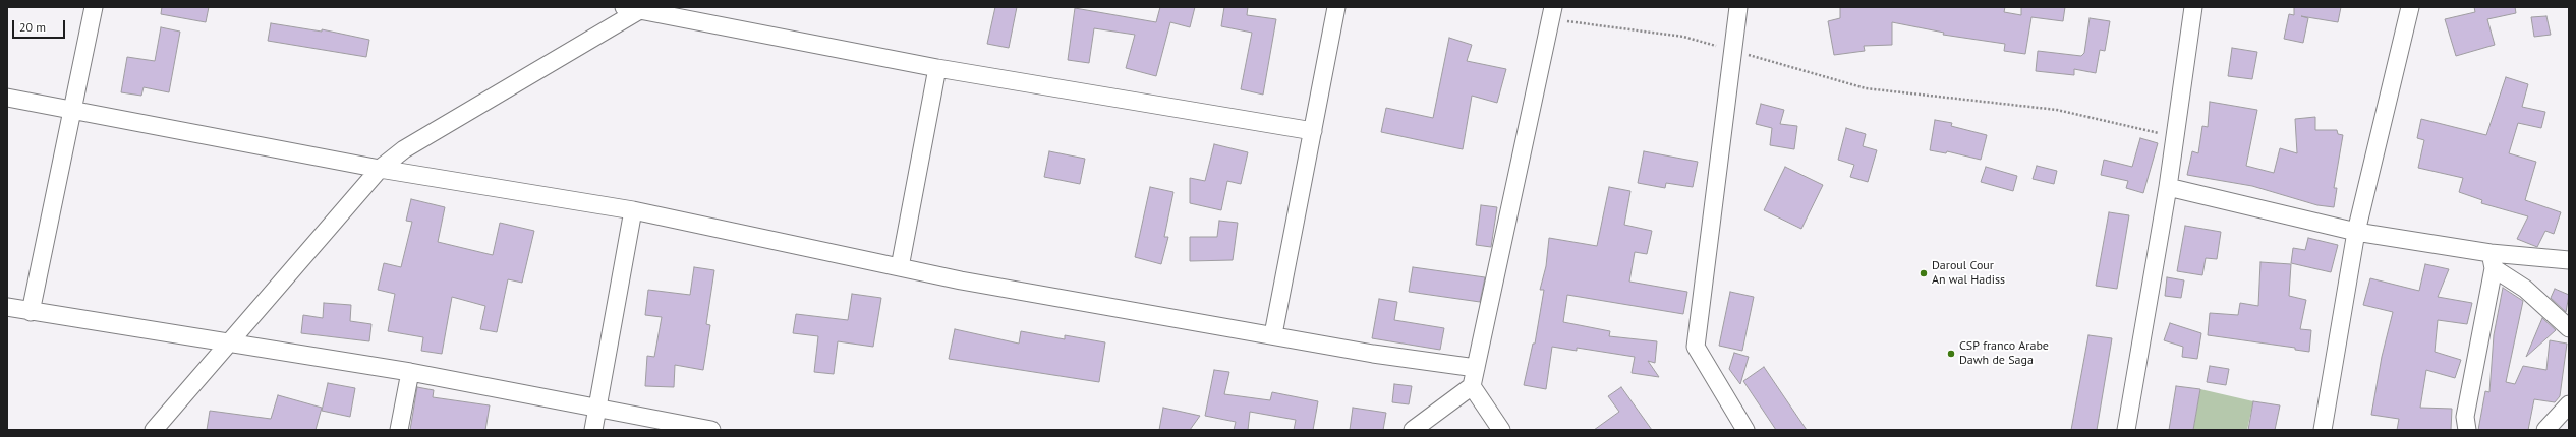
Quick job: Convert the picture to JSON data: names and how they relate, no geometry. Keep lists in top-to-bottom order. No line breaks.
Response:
{"places":["Daroul Cour An wal Hadiss","CSP franco Arabe Dawh de Saga"],"scale_bar":"20 m"}
